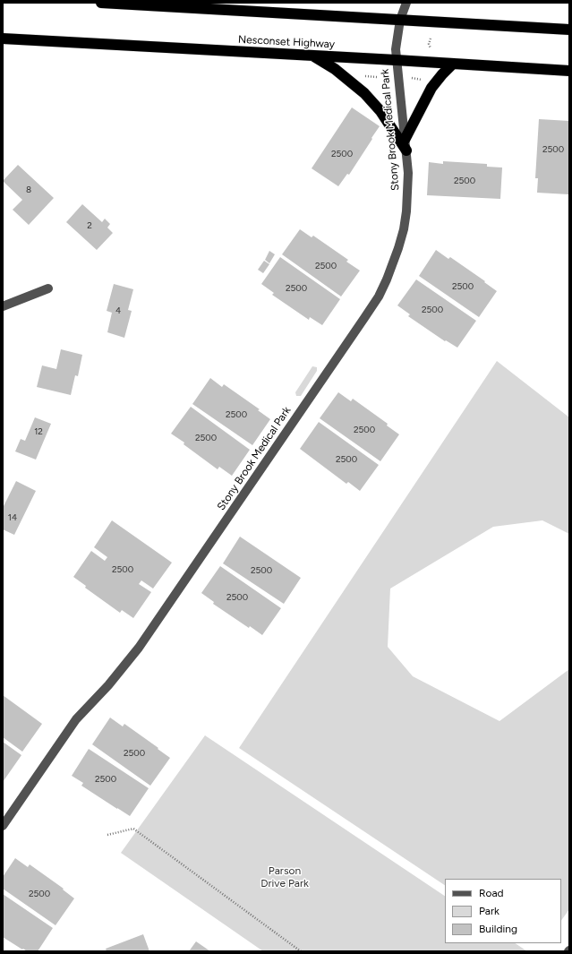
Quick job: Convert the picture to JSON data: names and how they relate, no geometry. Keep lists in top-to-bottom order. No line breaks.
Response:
{"streets":{"highway":["Nesconset Highway"],"street":["Stony Brook Medical Park"]},"crossings":[["Nesconset Highway","Stony Brook Medical Park"]],"parks":["Parson Drive Park"],"house_numbers":["2500","2500","2500","8","2","2500","2500","2500","2500","4","2500","2500","12","2500","2500","14","2500","2500","2500","2500","2500","2500"],"legend":["Road","Park","Building"]}
